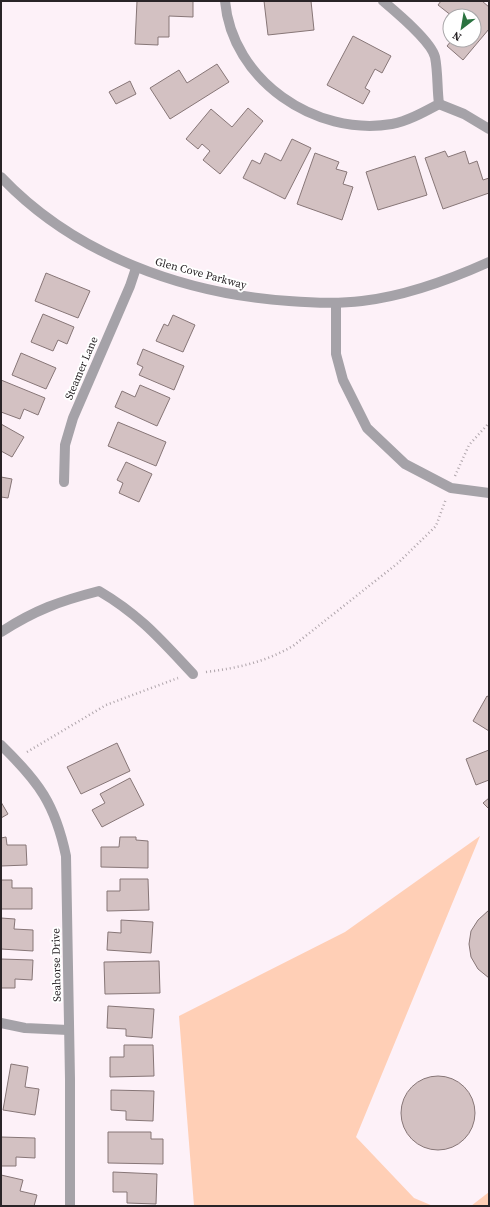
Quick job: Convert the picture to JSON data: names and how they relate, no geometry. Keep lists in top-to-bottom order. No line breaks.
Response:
{"streets":{"street":["Glen Cove Parkway","Steamer Lane","Seahorse Drive"]},"crossings":[["Glen Cove Parkway","Steamer Lane"]],"north":"bottom left"}
